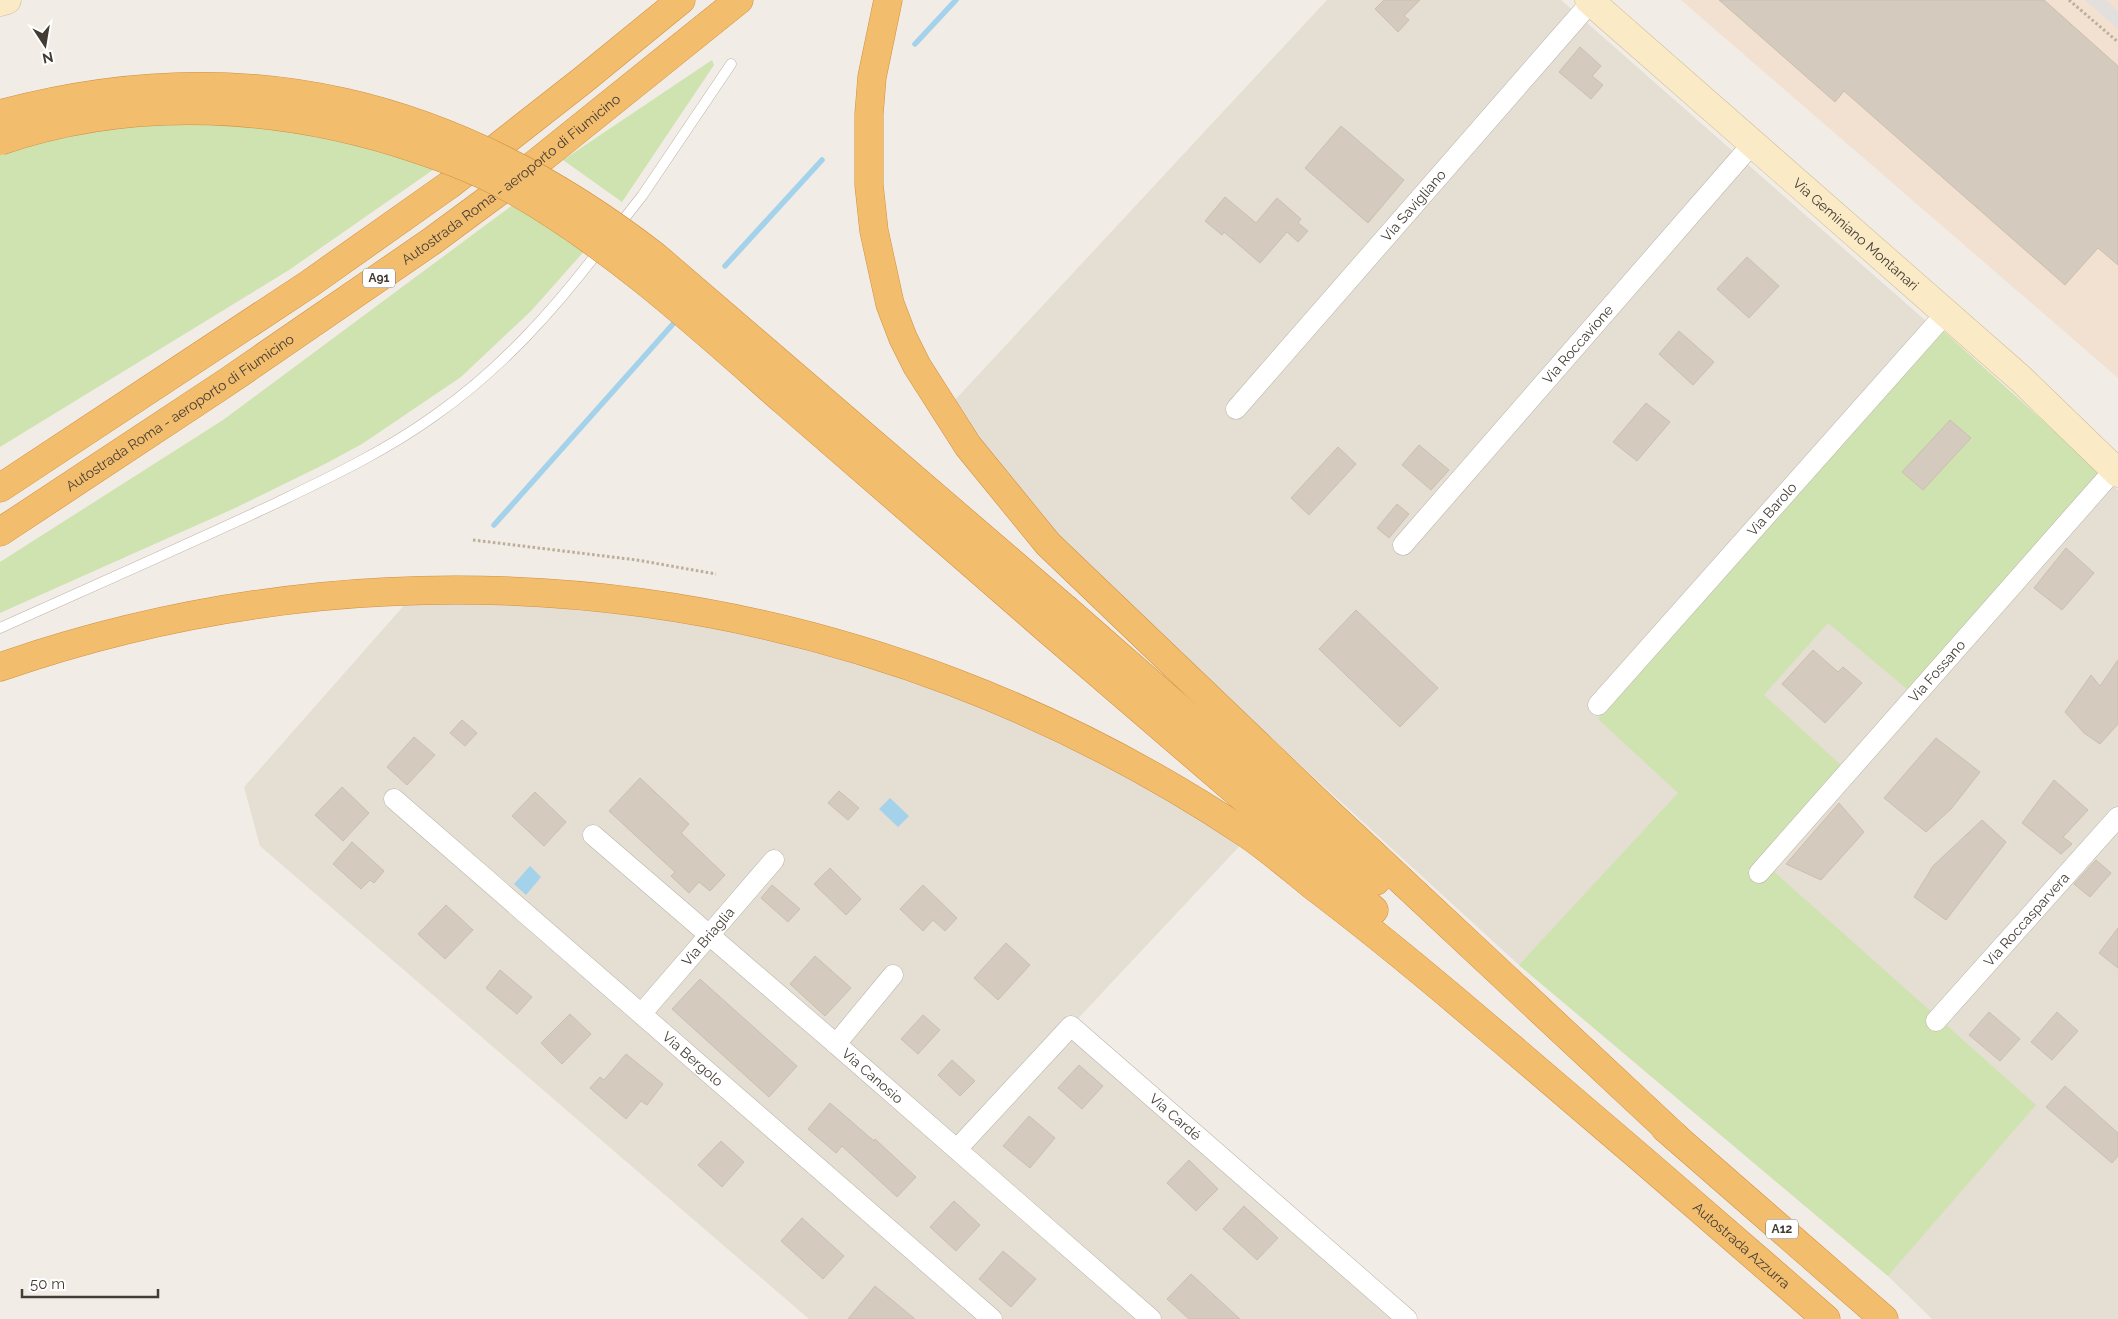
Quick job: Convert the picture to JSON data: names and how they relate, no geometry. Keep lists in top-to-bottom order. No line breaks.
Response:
{"streets":{"highway":["Autostrada Roma - aeroporto di Fiumicino","A91","A12","Autostrada Azzurra"],"street":["Via Savigliano","Via Geminiano Montanari","Via Roccavione","Via Barolo","Via Fossano","Via Roccasparvera","Via Briaglia","Via Bergolo","Via Canosio","Via Cardé"]},"crossings":[["Via Savigliano","Via Geminiano Montanari"],["Via Geminiano Montanari","Via Roccavione"],["Via Geminiano Montanari","Via Barolo"],["Via Geminiano Montanari","Via Fossano"],["Via Briaglia","Via Bergolo"],["Via Briaglia","Via Canosio"],["Via Canosio","Via Cardé"]],"scale_bar":"50 m","north":"bottom"}
